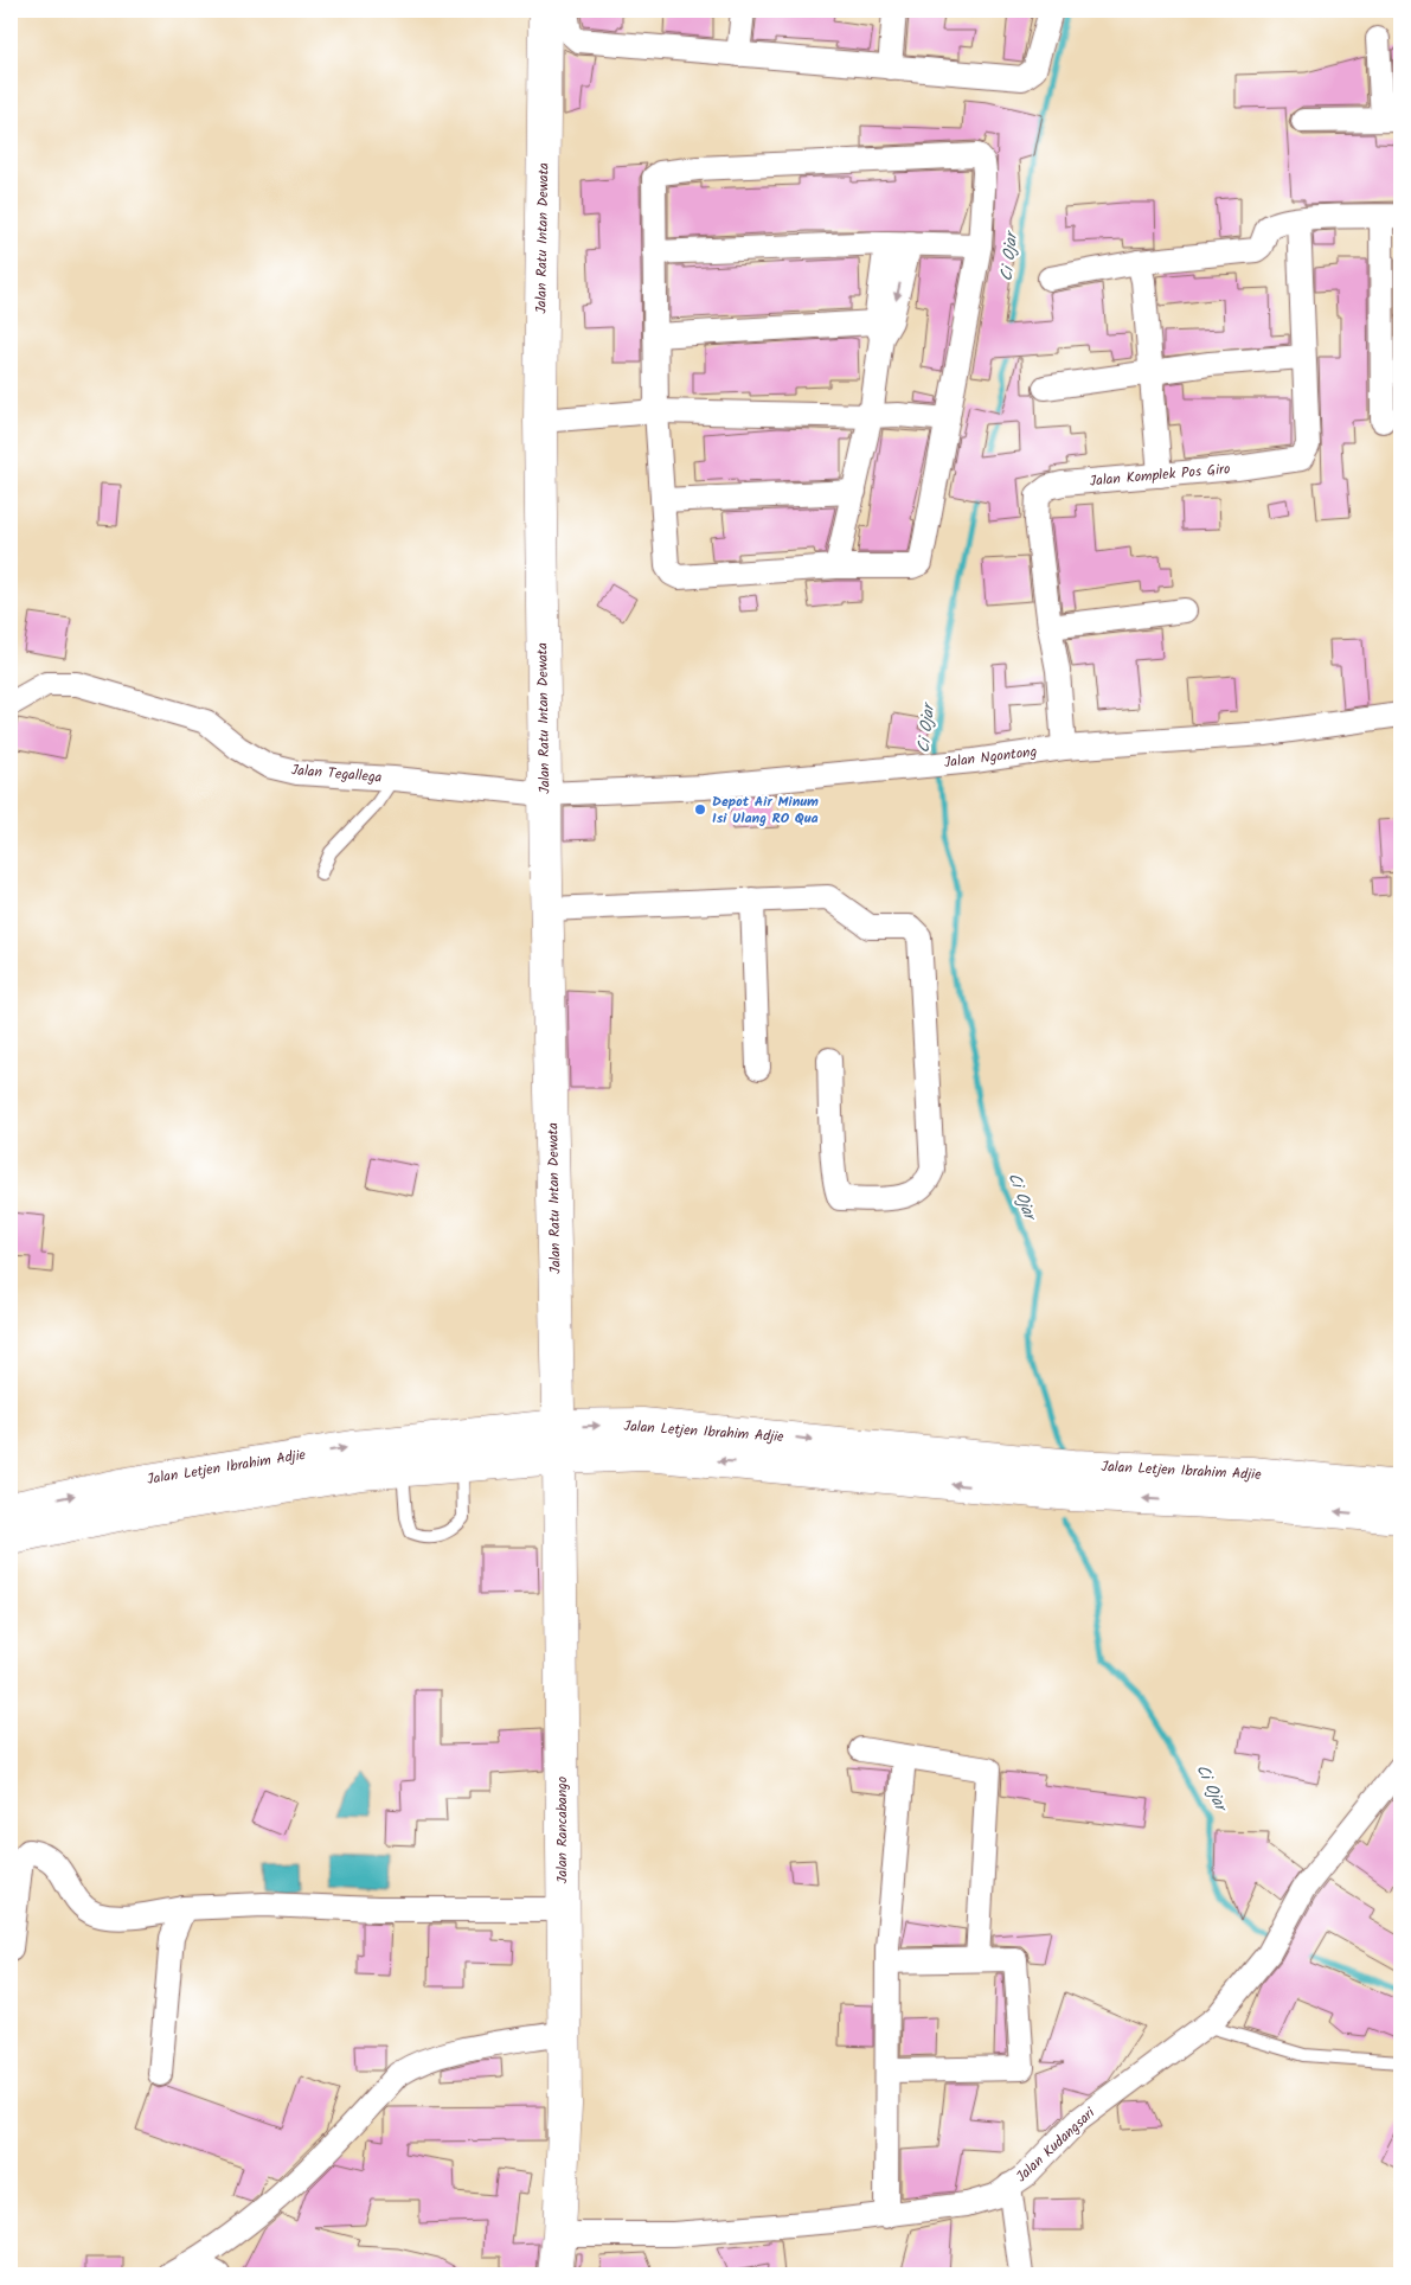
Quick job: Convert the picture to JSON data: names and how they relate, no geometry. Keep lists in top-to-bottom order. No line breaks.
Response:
{"streets":{"street":["Jalan Ratu Intan Dewata","Jalan Komplek Pos Giro","Jalan Ngontong","Jalan Tegallega","Jalan Letjen Ibrahim Adjie","Jalan Rancabango","Jalan Kudangsari"]},"crossings":[["Jalan Ratu Intan Dewata","Jalan Ngontong"],["Jalan Ratu Intan Dewata","Jalan Tegallega"],["Jalan Ratu Intan Dewata","Jalan Letjen Ibrahim Adjie"],["Jalan Ratu Intan Dewata","Jalan Rancabango"],["Jalan Komplek Pos Giro","Jalan Ngontong"],["Jalan Ngontong","Jalan Tegallega"],["Jalan Letjen Ibrahim Adjie","Jalan Rancabango"],["Jalan Rancabango","Jalan Kudangsari"]],"water":["Ci Ojar"],"places":["Depot Air Minum Isi Ulang RO Qua"]}
